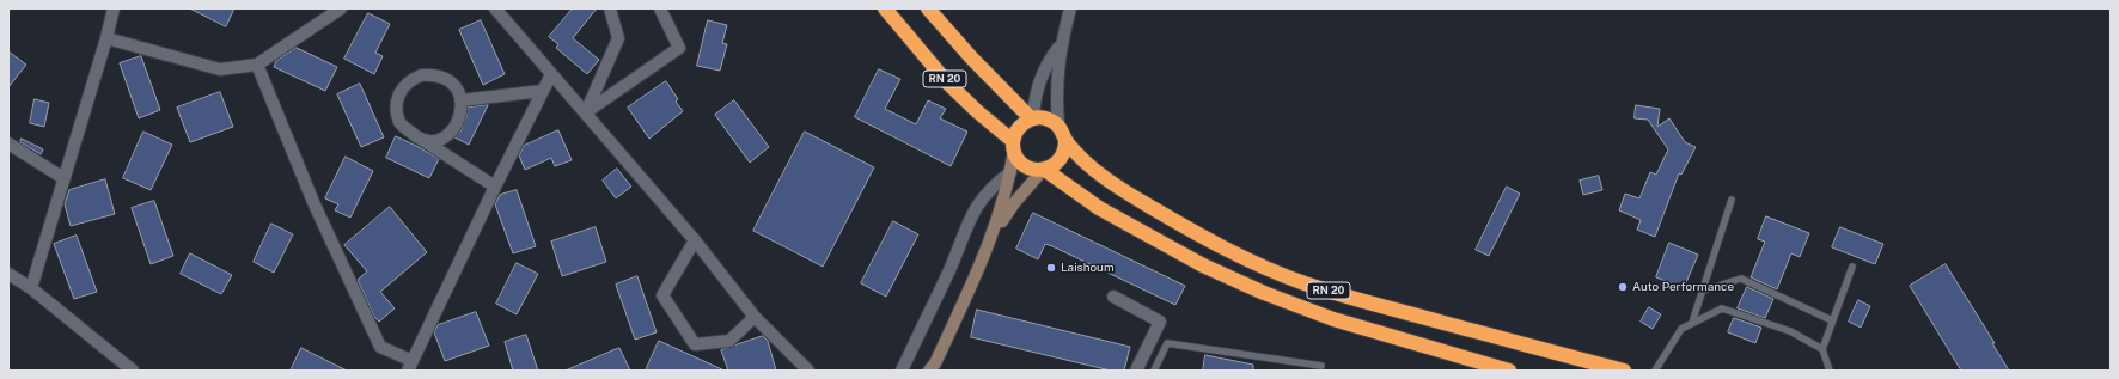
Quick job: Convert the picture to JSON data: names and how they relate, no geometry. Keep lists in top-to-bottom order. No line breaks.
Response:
{"streets":{"highway":["RN 20"]},"places":["Laishoum","Auto Performance"]}
